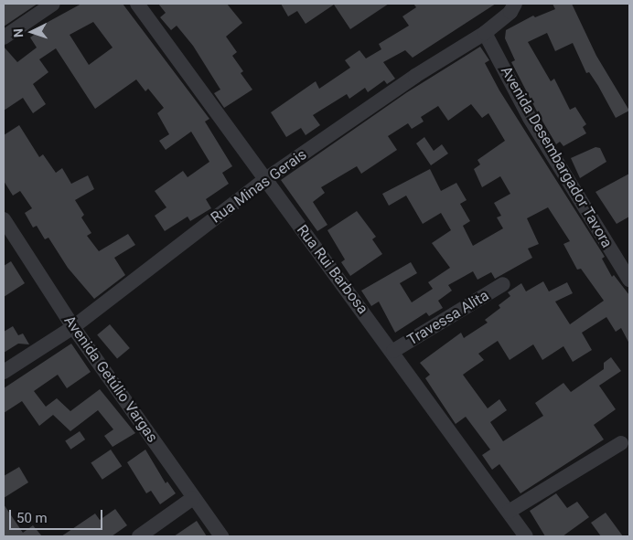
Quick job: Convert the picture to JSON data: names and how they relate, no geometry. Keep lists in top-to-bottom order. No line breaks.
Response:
{"streets":{"street":["Avenida Desembargador Tavora","Rua Minas Gerais","Rua Rui Barbosa","Travessa Alita","Avenida Getúlio Vargas"]},"crossings":[["Avenida Desembargador Tavora","Rua Minas Gerais"],["Rua Minas Gerais","Rua Rui Barbosa"],["Rua Minas Gerais","Avenida Getúlio Vargas"],["Rua Rui Barbosa","Travessa Alita"]],"scale_bar":"50 m","north":"left"}
